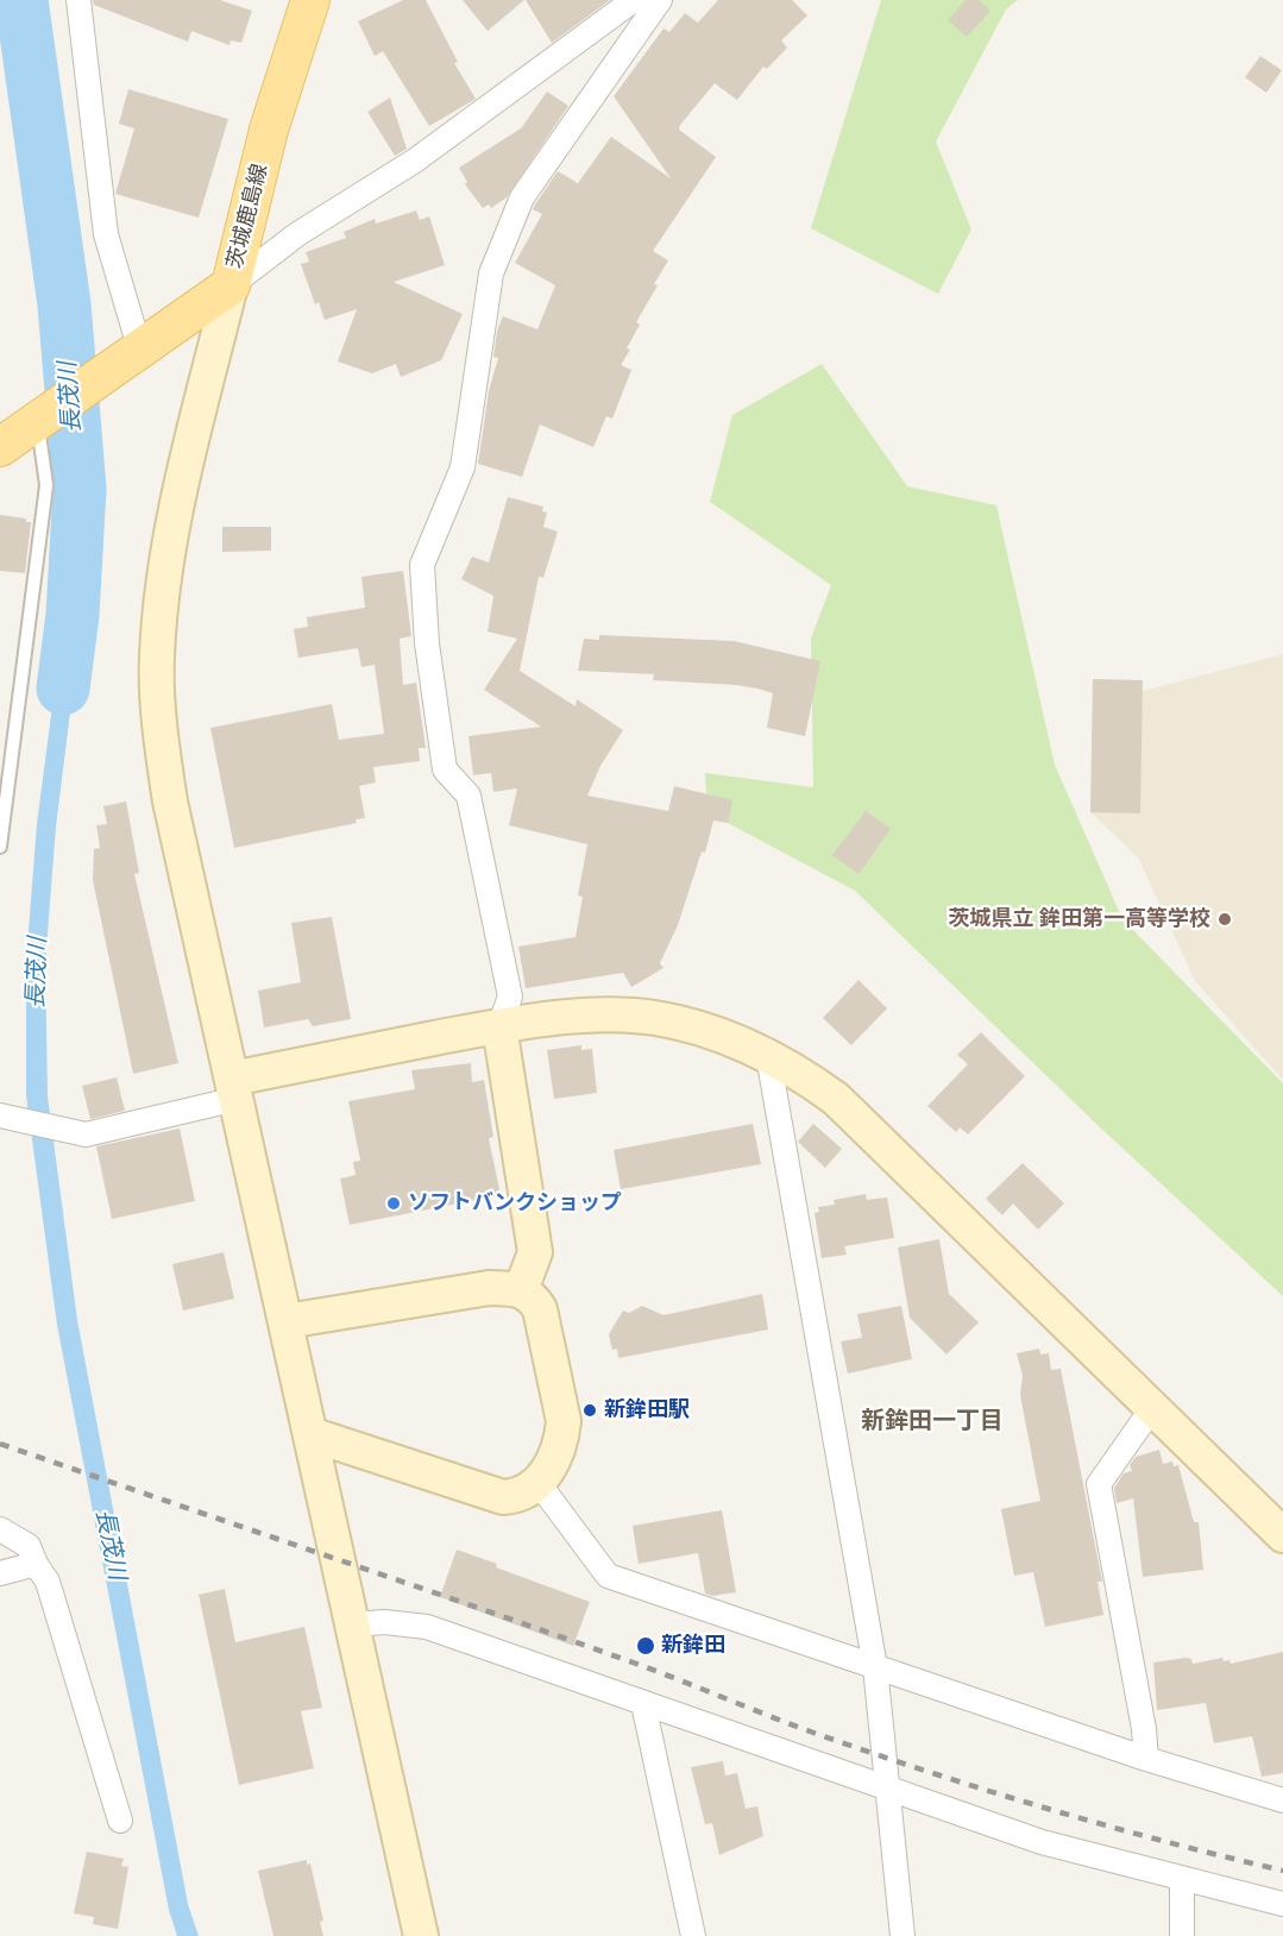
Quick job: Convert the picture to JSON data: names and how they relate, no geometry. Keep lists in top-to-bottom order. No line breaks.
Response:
{"streets":{"main road":["茨城鹿島線"]},"districts":["新鉾田一丁目"],"water":["長茂川"],"places":["茨城県立 鉾田第一高等学校","ソフトバンクショップ","新鉾田駅","新鉾田"]}
